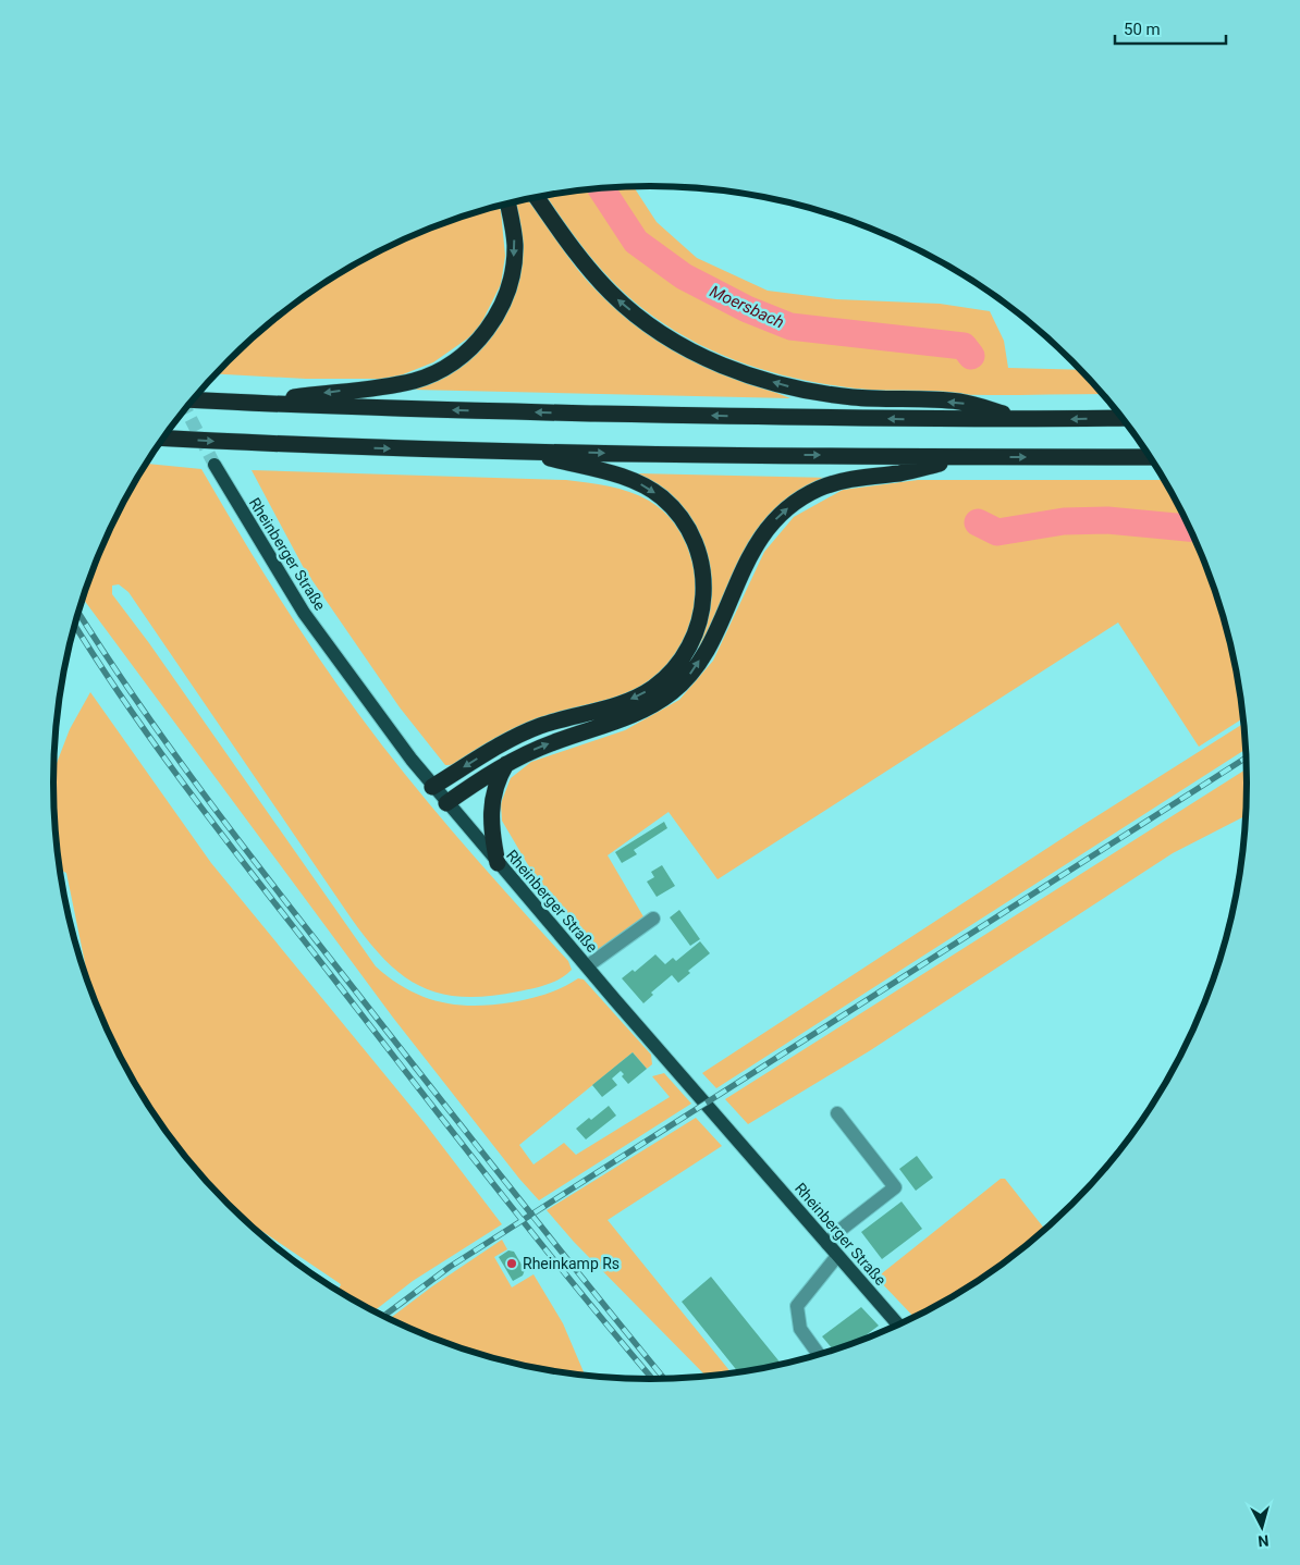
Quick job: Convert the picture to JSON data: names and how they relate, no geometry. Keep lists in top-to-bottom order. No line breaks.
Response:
{"streets":{"main road":["Rheinberger Straße"]},"water":["Moersbach"],"places":["Rheinkamp Rs"],"scale_bar":"50 m","north":"bottom"}
